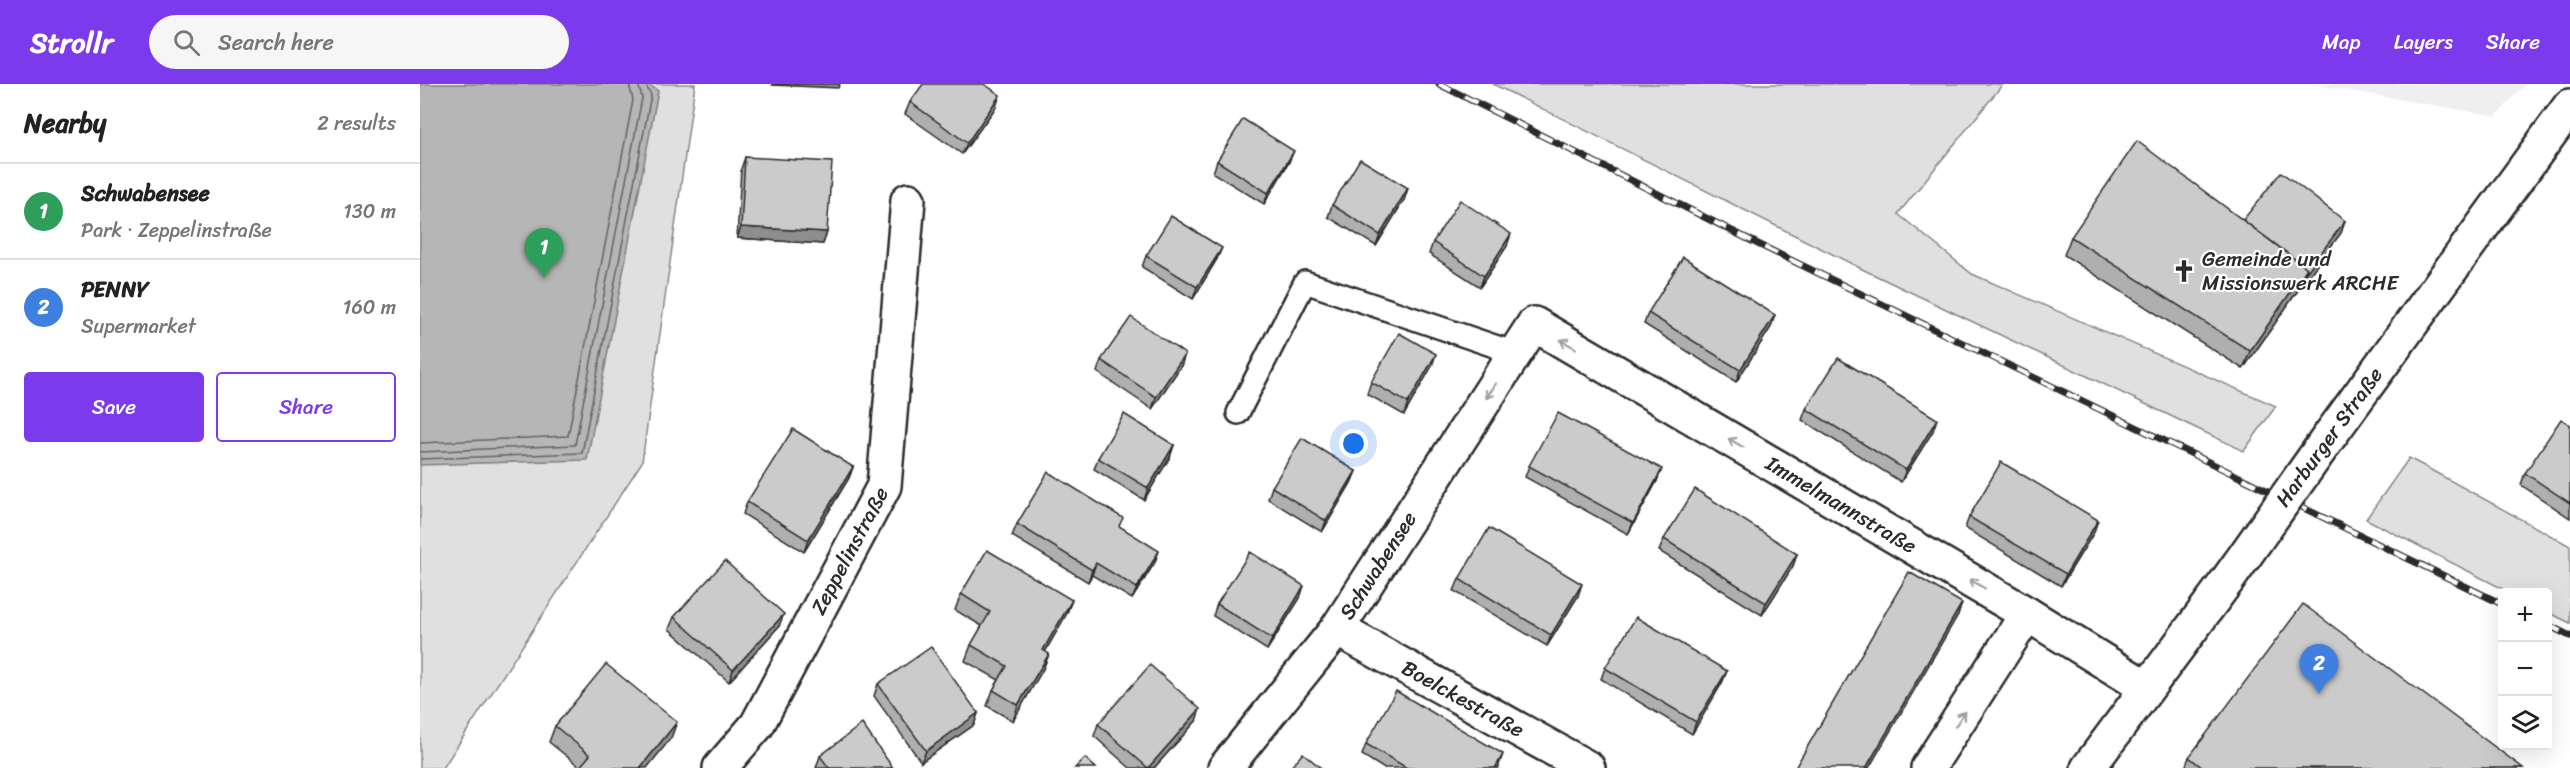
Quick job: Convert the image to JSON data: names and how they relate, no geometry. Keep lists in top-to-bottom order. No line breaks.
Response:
{"streets":{"street":["Harburger Straße","Immelmannstraße","Zeppelinstraße","Schwabensee","Boelckestraße"]},"crossings":[["Harburger Straße","Immelmannstraße"],["Immelmannstraße","Schwabensee"],["Schwabensee","Boelckestraße"]],"one_way":["Immelmannstraße","Schwabensee"],"places":{"church":["Gemeinde und Missionswerk ARCHE"]},"page":{"header":"Strollr","search":"Search here","nav":["Map","Layers","Share"],"heading":["Nearby","2 results"],"list":[{"mark":"1","name":"Schwabensee","note":"Park · Zeppelinstraße","value":"130 m"},{"mark":"2","name":"PENNY","note":"Supermarket","value":"160 m"}],"pins":["1","2"],"buttons":["Save","Share"],"map_buttons":["+","−"]}}
